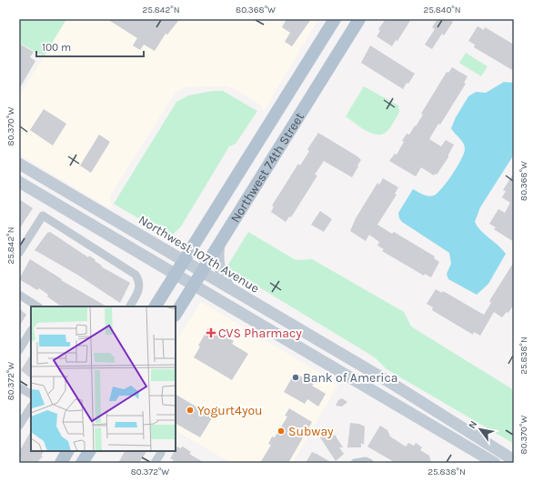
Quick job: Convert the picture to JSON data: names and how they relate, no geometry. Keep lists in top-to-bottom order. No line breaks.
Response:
{"streets":{"main road":["Northwest 74th Street","Northwest 107th Avenue"]},"crossings":[["Northwest 74th Street","Northwest 107th Avenue"]],"places":{"health":["CVS Pharmacy"],"other":["Bank of America","Yogurt4you","Subway"]},"scale_bar":"100 m","north":"top left","coordinates":["25.842°N","80.368°W","25.840°N","80.370°W","25.838°N","80.372°W"]}
